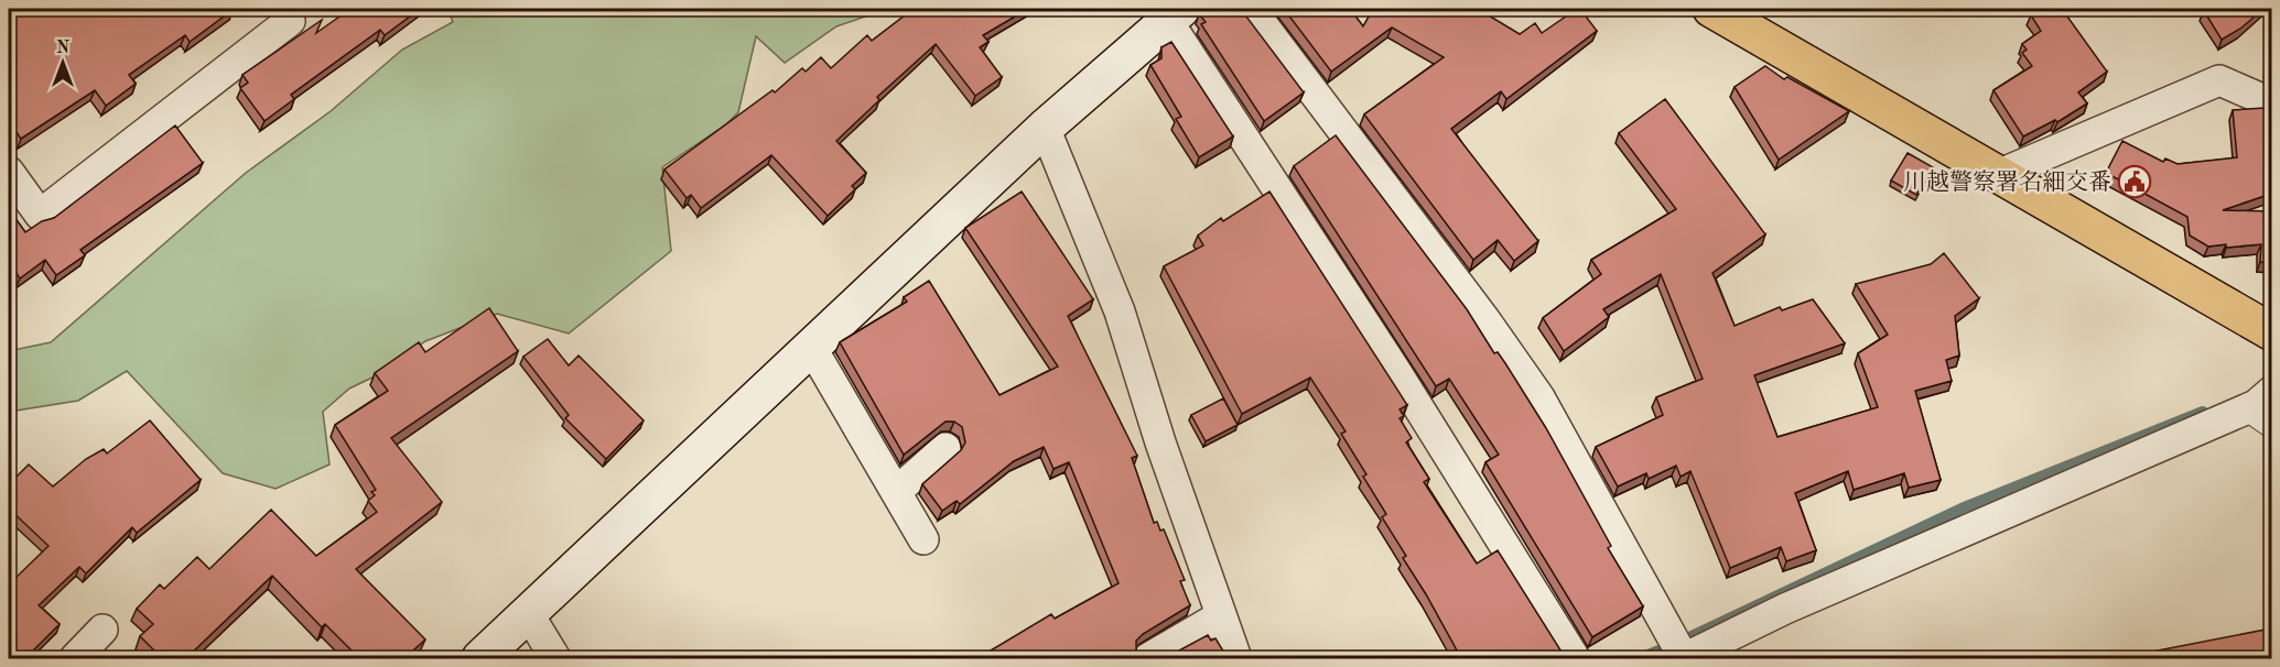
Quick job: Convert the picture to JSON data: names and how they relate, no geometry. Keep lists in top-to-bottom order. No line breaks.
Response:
{"places":{"public building":["川越警察署名細交番"]},"north":"top"}
